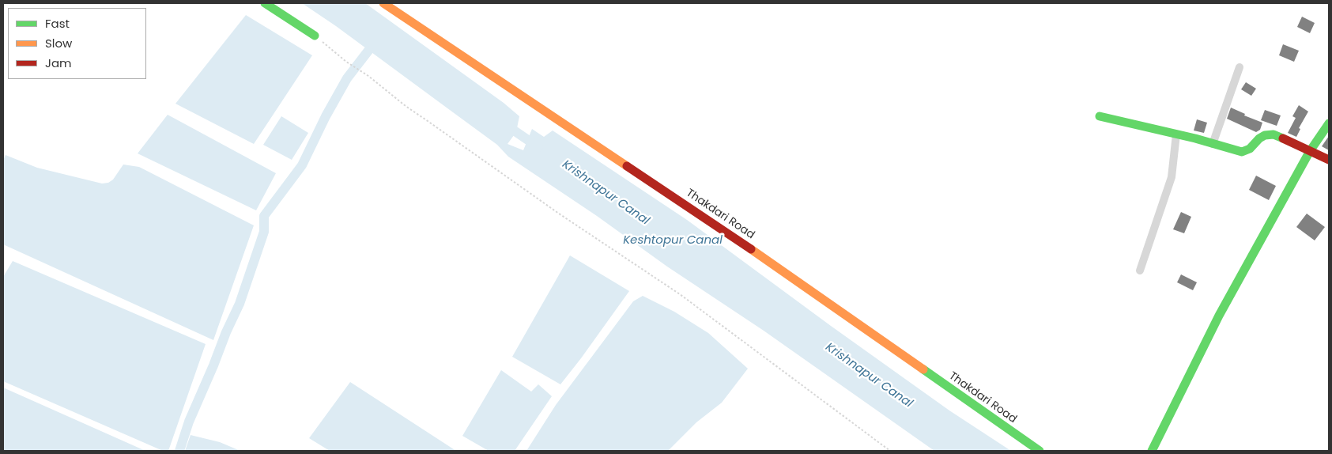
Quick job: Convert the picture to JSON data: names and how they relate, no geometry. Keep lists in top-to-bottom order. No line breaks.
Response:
{"streets":{"street":["Thakdari Road"]},"water":["Krishnapur Canal","Keshtopur Canal"],"legend":["Fast","Slow","Jam"]}
